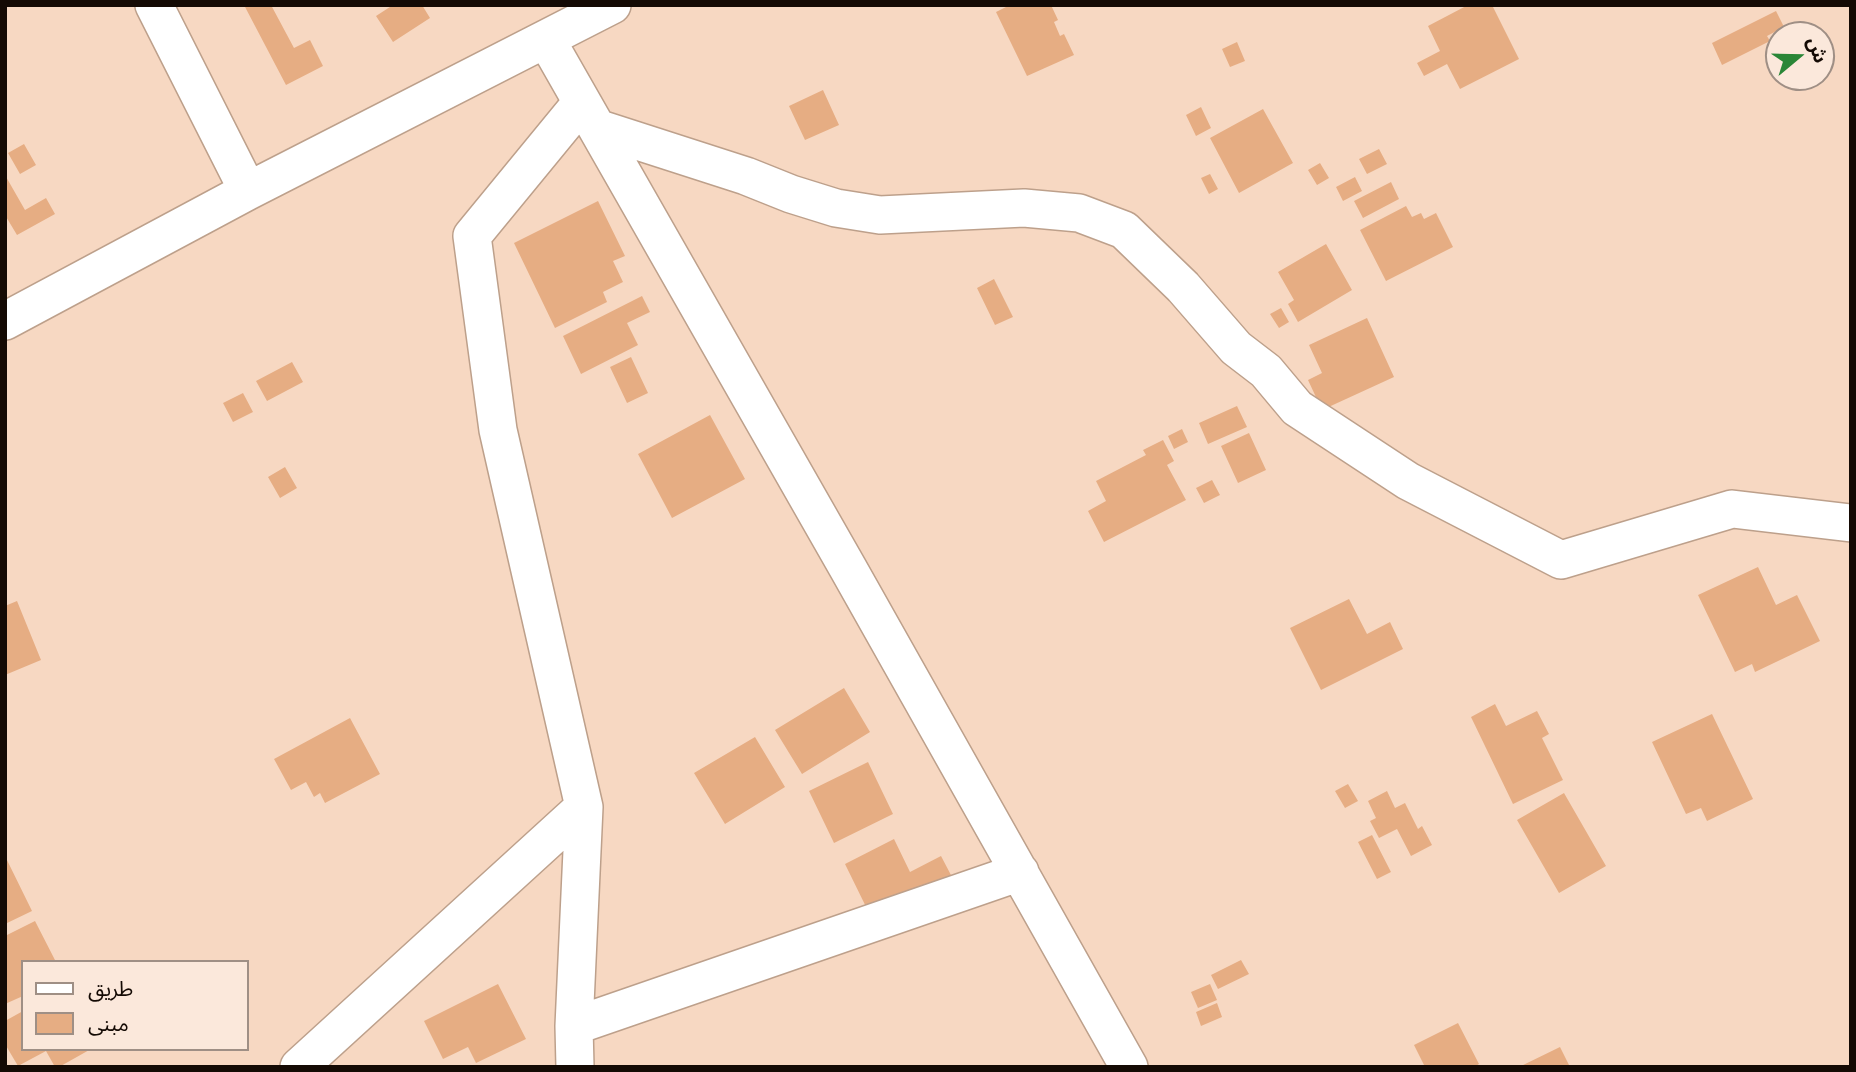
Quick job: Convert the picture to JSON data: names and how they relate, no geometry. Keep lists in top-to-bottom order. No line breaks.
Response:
{"legend":["طريق","مبنى"],"north":"right"}
